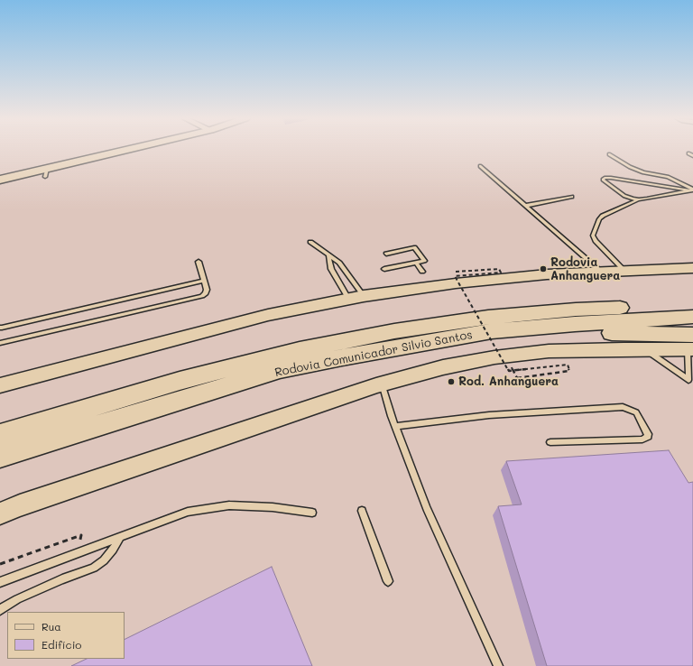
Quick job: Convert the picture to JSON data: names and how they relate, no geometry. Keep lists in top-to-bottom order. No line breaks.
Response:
{"streets":{"highway":["Rodovia Comunicador Silvio Santos"]},"places":["Rodovia Anhanguera","Rod. Anhanguera"],"legend":["Rua","Edifício"]}
